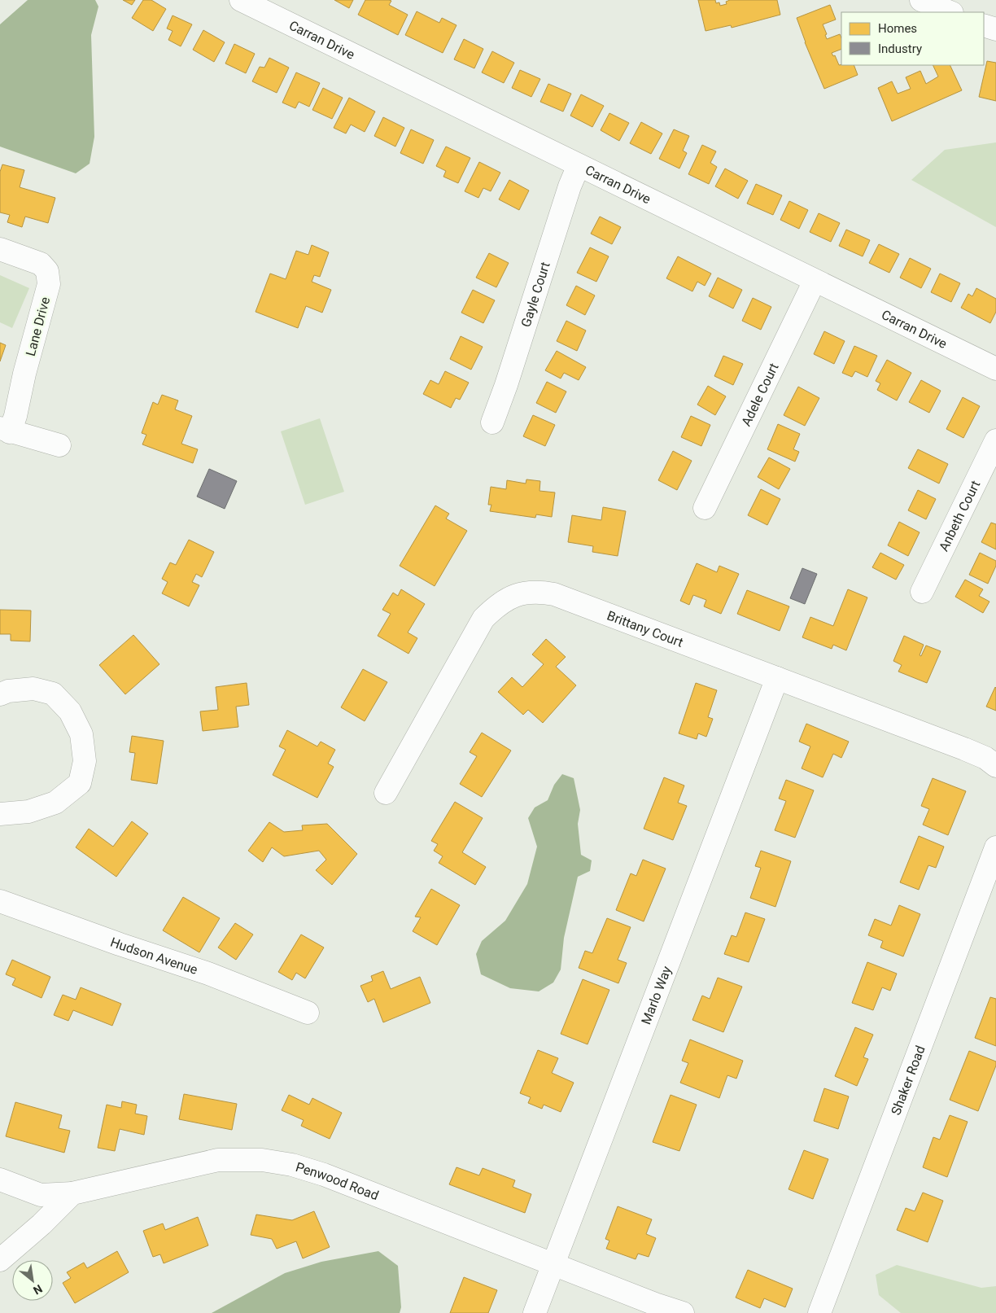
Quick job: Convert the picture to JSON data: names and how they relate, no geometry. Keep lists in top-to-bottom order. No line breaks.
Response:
{"streets":{"street":["Carran Drive","Gayle Court","Lane Drive","Adele Court","Anbeth Court","Brittany Court","Hudson Avenue","Marlo Way","Shaker Road","Penwood Road"]},"crossings":[["Carran Drive","Gayle Court"],["Carran Drive","Adele Court"],["Brittany Court","Marlo Way"],["Marlo Way","Penwood Road"]],"legend":["Homes","Industry"],"north":"bottom right"}
